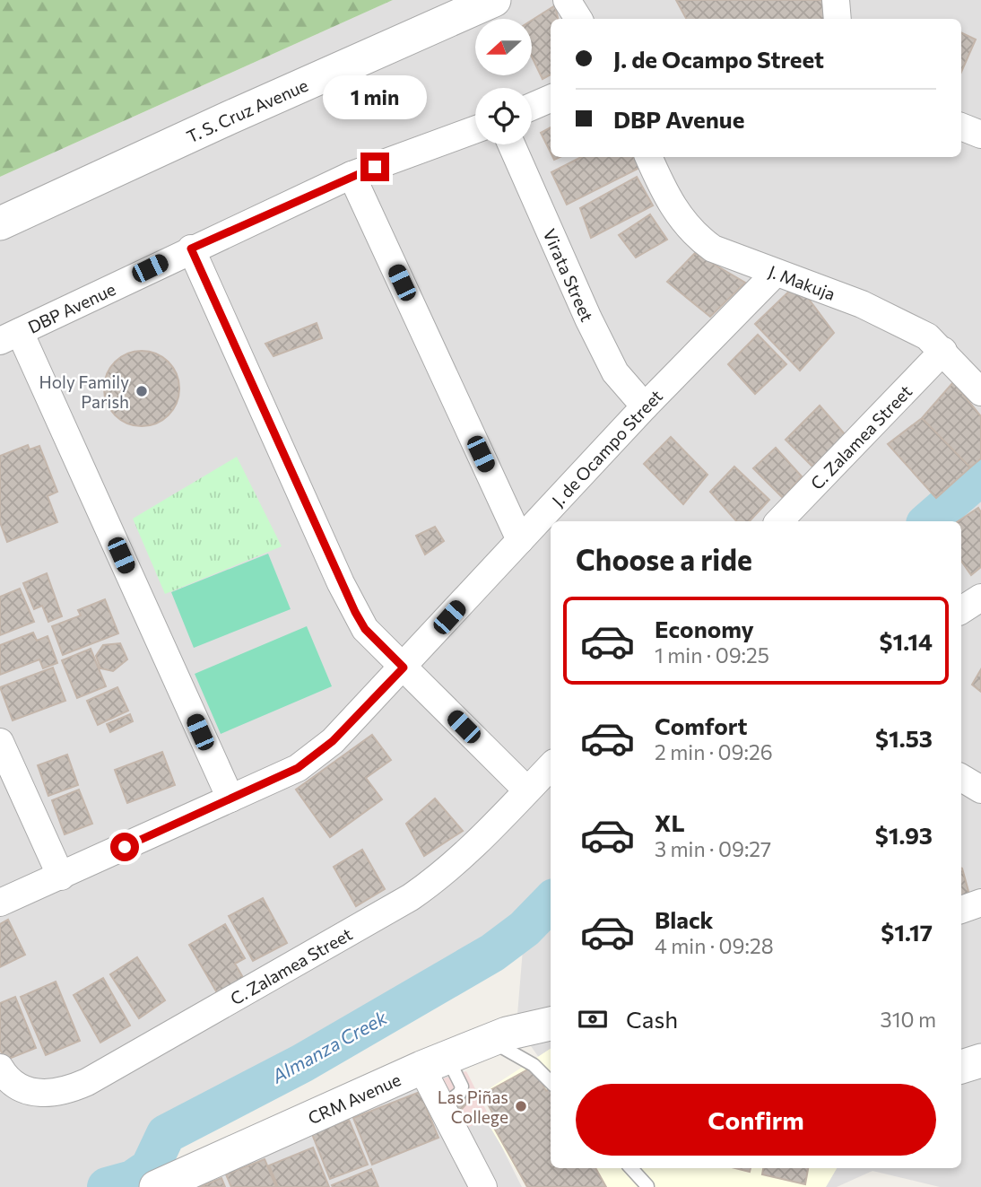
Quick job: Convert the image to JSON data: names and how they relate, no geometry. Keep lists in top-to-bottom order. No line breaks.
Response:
{"streets":{"street":["T. S. Cruz Avenue","Virata Street","J. Makuja","DBP Avenue","C. Zalamea Street","J. de Ocampo Street","CRM Avenue"]},"crossings":[["Virata Street","J. de Ocampo Street"],["J. Makuja","C. Zalamea Street"],["J. Makuja","J. de Ocampo Street"]],"water":["Almanza Creek"],"places":["Holy Family Parish","Las Piñas College"],"north":"left","page":{"banner":["J. de Ocampo Street","DBP Avenue"],"bubble":"1 min","heading":"Choose a ride","list":[{"name":"Economy","note":"1 min · 09:25","value":"$1.14"},{"name":"Comfort","note":"2 min · 09:26","value":"$1.53"},{"name":"XL","note":"3 min · 09:27","value":"$1.93"},{"name":"Black","note":"4 min · 09:28","value":"$1.17"}],"pay":["Cash","310 m"],"buttons":"Confirm"}}
